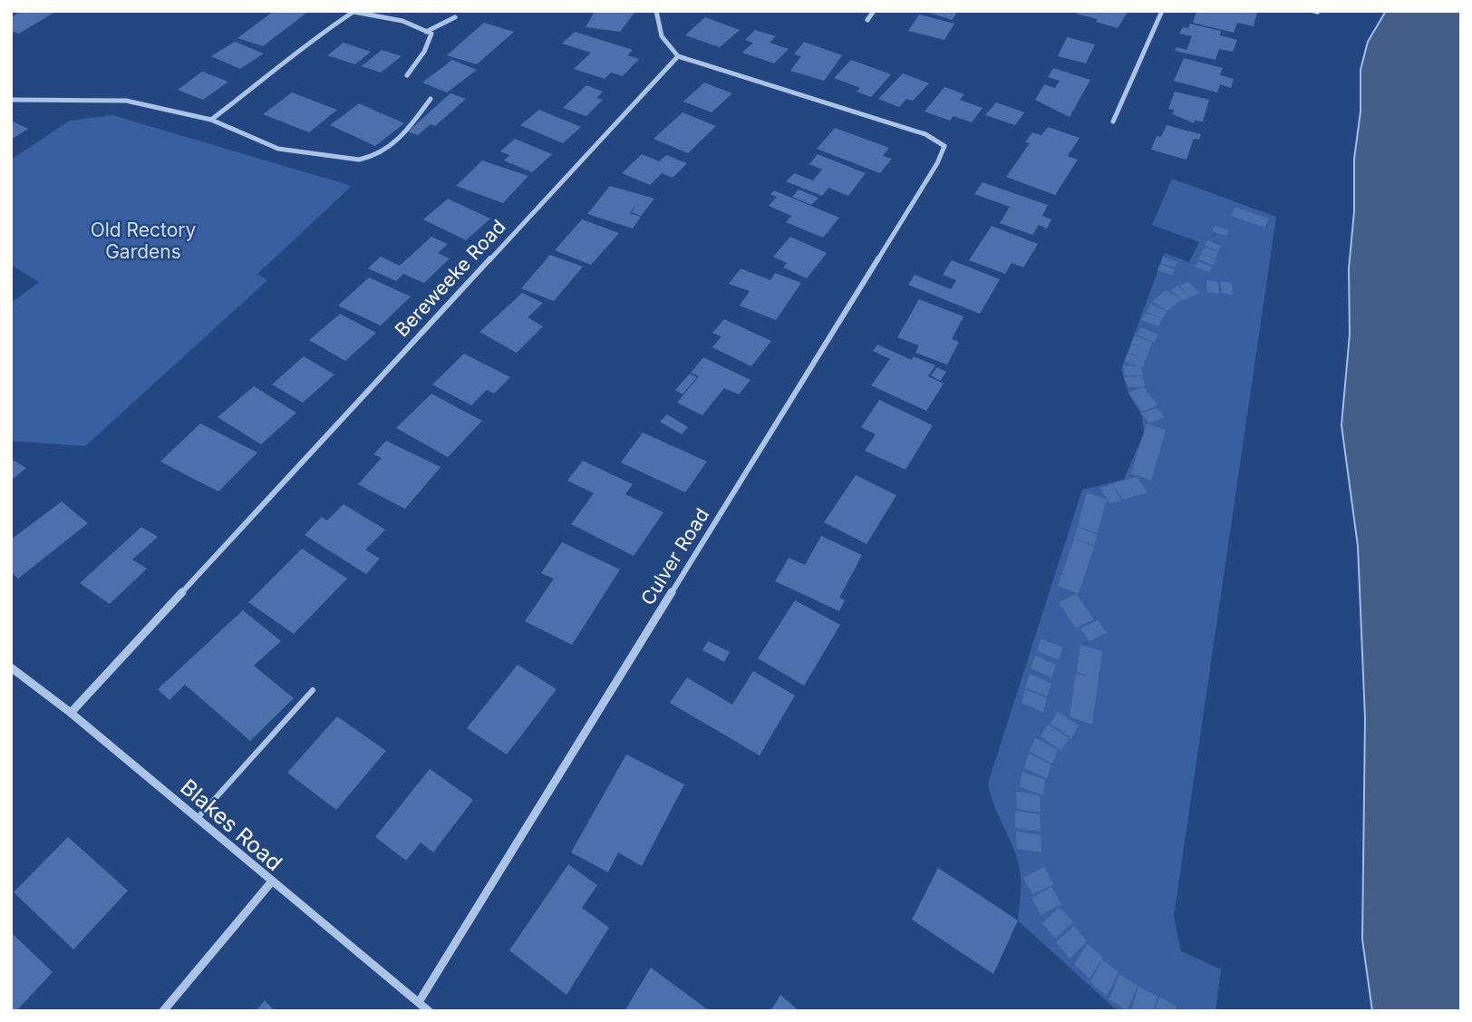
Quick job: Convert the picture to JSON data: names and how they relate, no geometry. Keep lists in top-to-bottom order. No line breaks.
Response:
{"streets":{"street":["Bereweeke Road","Culver Road","Blakes Road"]},"crossings":[["Bereweeke Road","Culver Road"],["Bereweeke Road","Blakes Road"],["Culver Road","Blakes Road"]],"parks":["Old Rectory Gardens"]}
